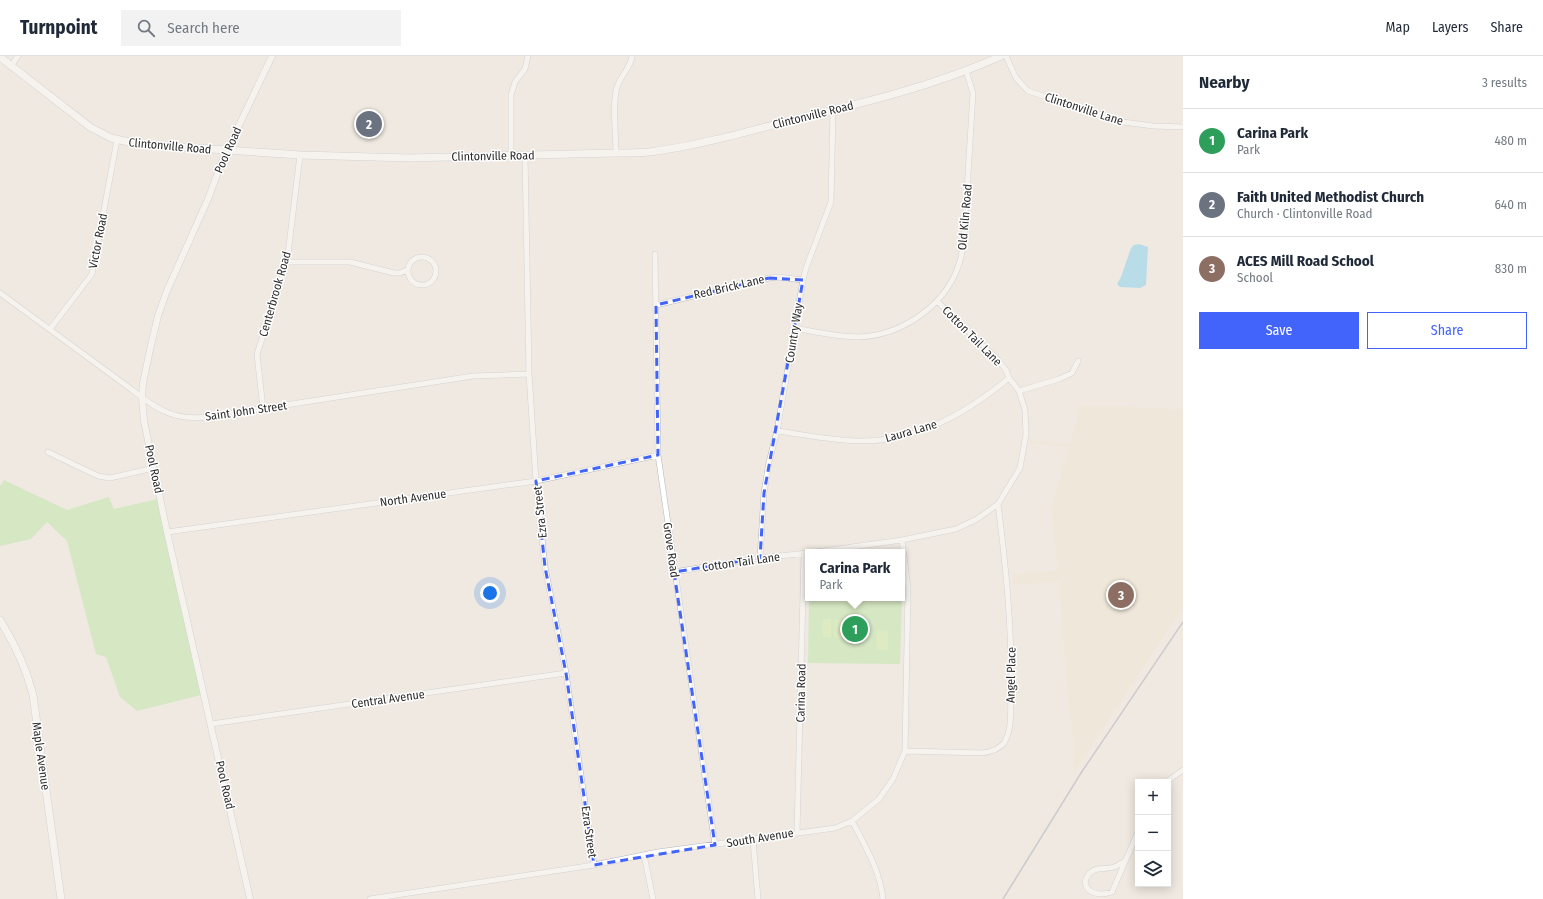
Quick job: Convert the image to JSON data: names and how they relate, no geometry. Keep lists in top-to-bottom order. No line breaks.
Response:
{"streets":{"main road":["Clintonville Road","Maple Avenue"],"street":["Clintonville Lane","Pool Road","Old Kiln Road","Victor Road","Red Brick Lane","Centerbrook Road","Country Way","Cotton Tail Lane","Saint John Street","Laura Lane","North Avenue","Ezra Street","Grove Road","Angel Place","Carina Road","Central Avenue","South Avenue"]},"crossings":[["Clintonville Road","Pool Road"],["Clintonville Road","Old Kiln Road"],["Clintonville Road","Victor Road"],["Clintonville Road","Centerbrook Road"],["Clintonville Road","Country Way"],["Clintonville Road","Ezra Street"],["Pool Road","Saint John Street"],["Pool Road","North Avenue"],["Pool Road","Central Avenue"],["Old Kiln Road","Country Way"],["Old Kiln Road","Cotton Tail Lane"],["Victor Road","Saint John Street"],["Red Brick Lane","Country Way"],["Red Brick Lane","Grove Road"],["Centerbrook Road","Saint John Street"],["Country Way","Cotton Tail Lane"],["Country Way","Laura Lane"],["Cotton Tail Lane","Laura Lane"],["Cotton Tail Lane","Grove Road"],["Cotton Tail Lane","Angel Place"],["Cotton Tail Lane","South Avenue"],["Saint John Street","Ezra Street"],["North Avenue","Ezra Street"],["North Avenue","Grove Road"],["Ezra Street","Central Avenue"],["Ezra Street","South Avenue"],["Grove Road","South Avenue"],["Angel Place","South Avenue"],["Carina Road","South Avenue"]],"page":{"header":"Turnpoint","search":"Search here","nav":["Map","Layers","Share"],"heading":["Nearby","3 results"],"list":[{"mark":"1","name":"Carina Park","note":"Park","value":"480 m"},{"mark":"2","name":"Faith United Methodist Church","note":"Church · Clintonville Road","value":"640 m"},{"mark":"3","name":"ACES Mill Road School","note":"School","value":"830 m"}],"pins":["2","3","1"],"buttons":["Save","Share"],"popup":["Carina Park","Park"],"map_buttons":["+","−"]}}
